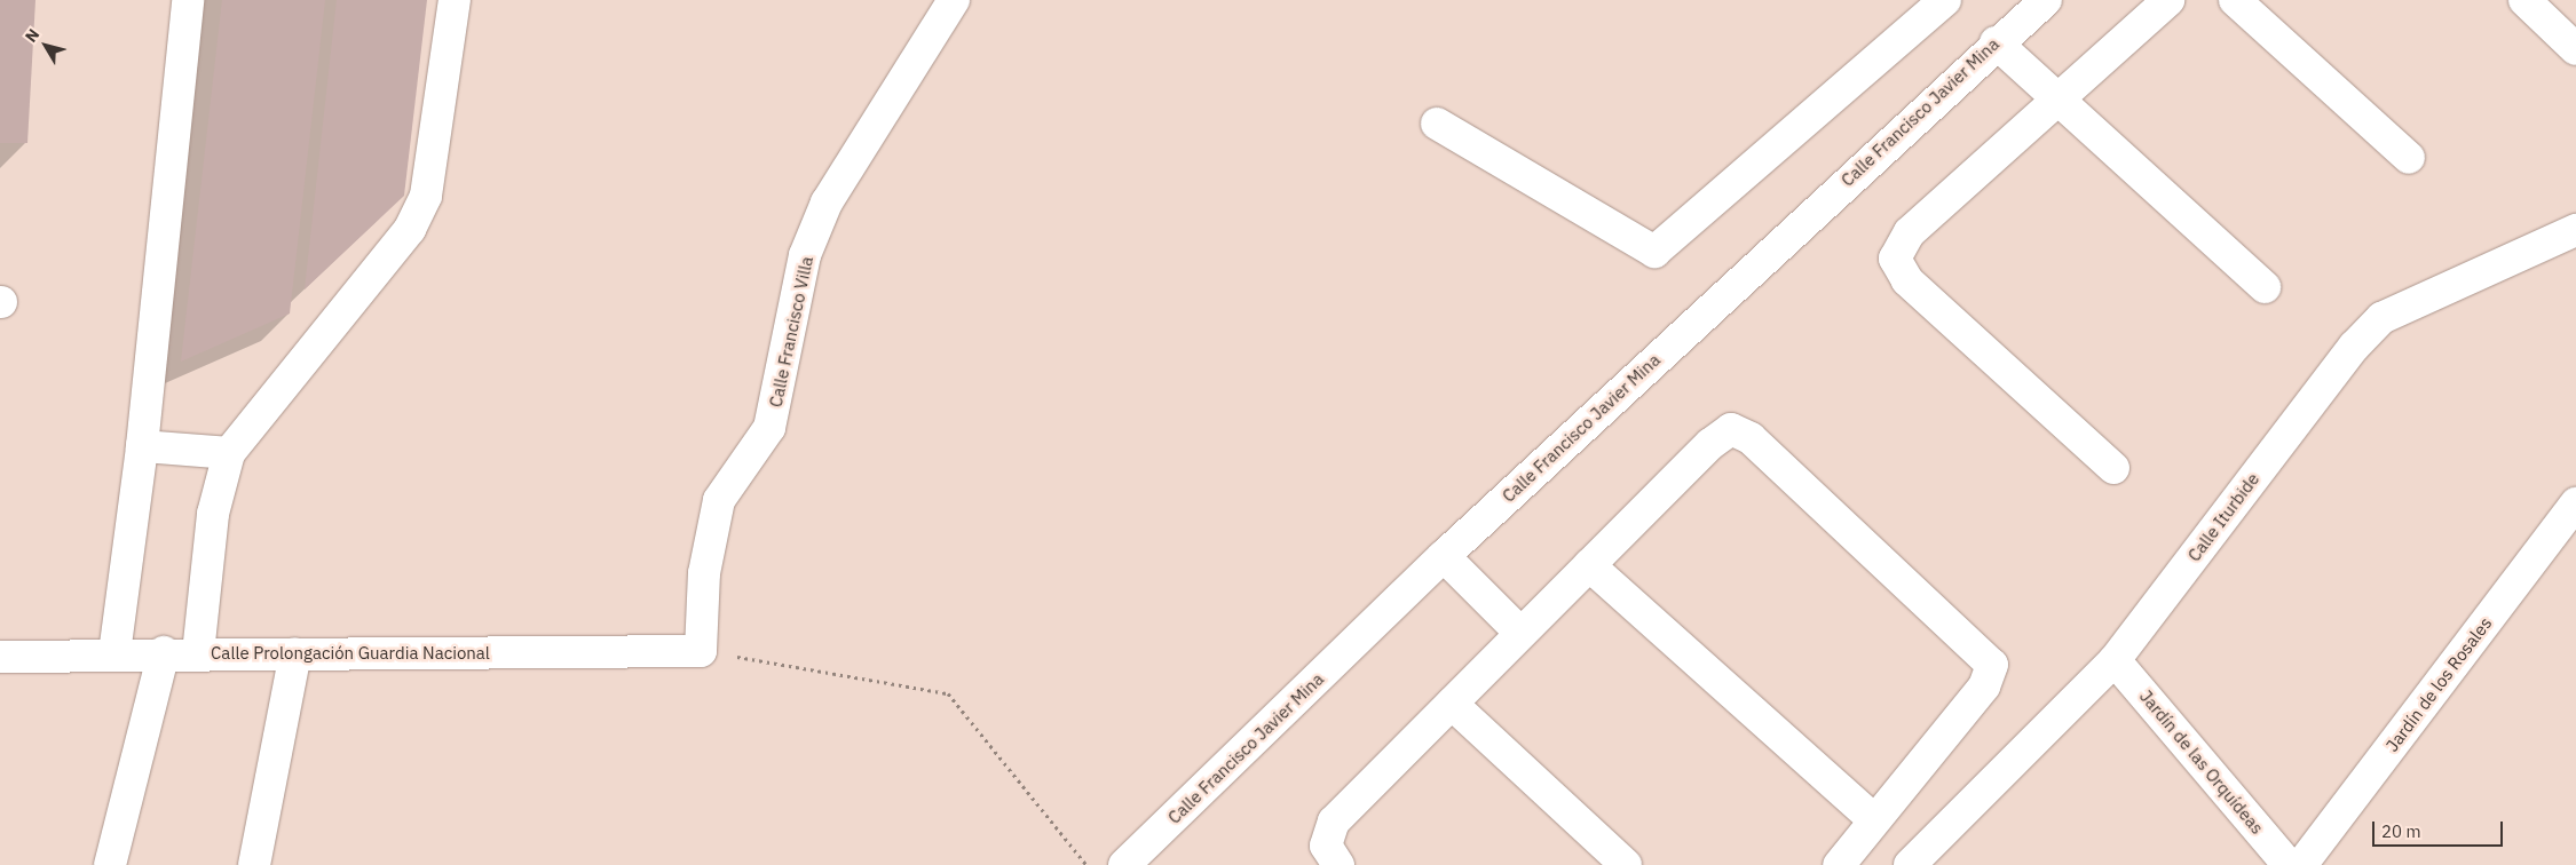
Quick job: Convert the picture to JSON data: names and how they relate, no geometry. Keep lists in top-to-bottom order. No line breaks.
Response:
{"streets":{"street":["Calle Francisco Javier Mina","Calle Francisco Villa","Calle Iturbide","Calle Prolongación Guardia Nacional","Jardín de los Rosales","Jardín de las Orquídeas"]},"crossings":[["Calle Francisco Villa","Calle Prolongación Guardia Nacional"],["Calle Iturbide","Jardín de las Orquídeas"]],"scale_bar":"20 m","north":"top left"}
